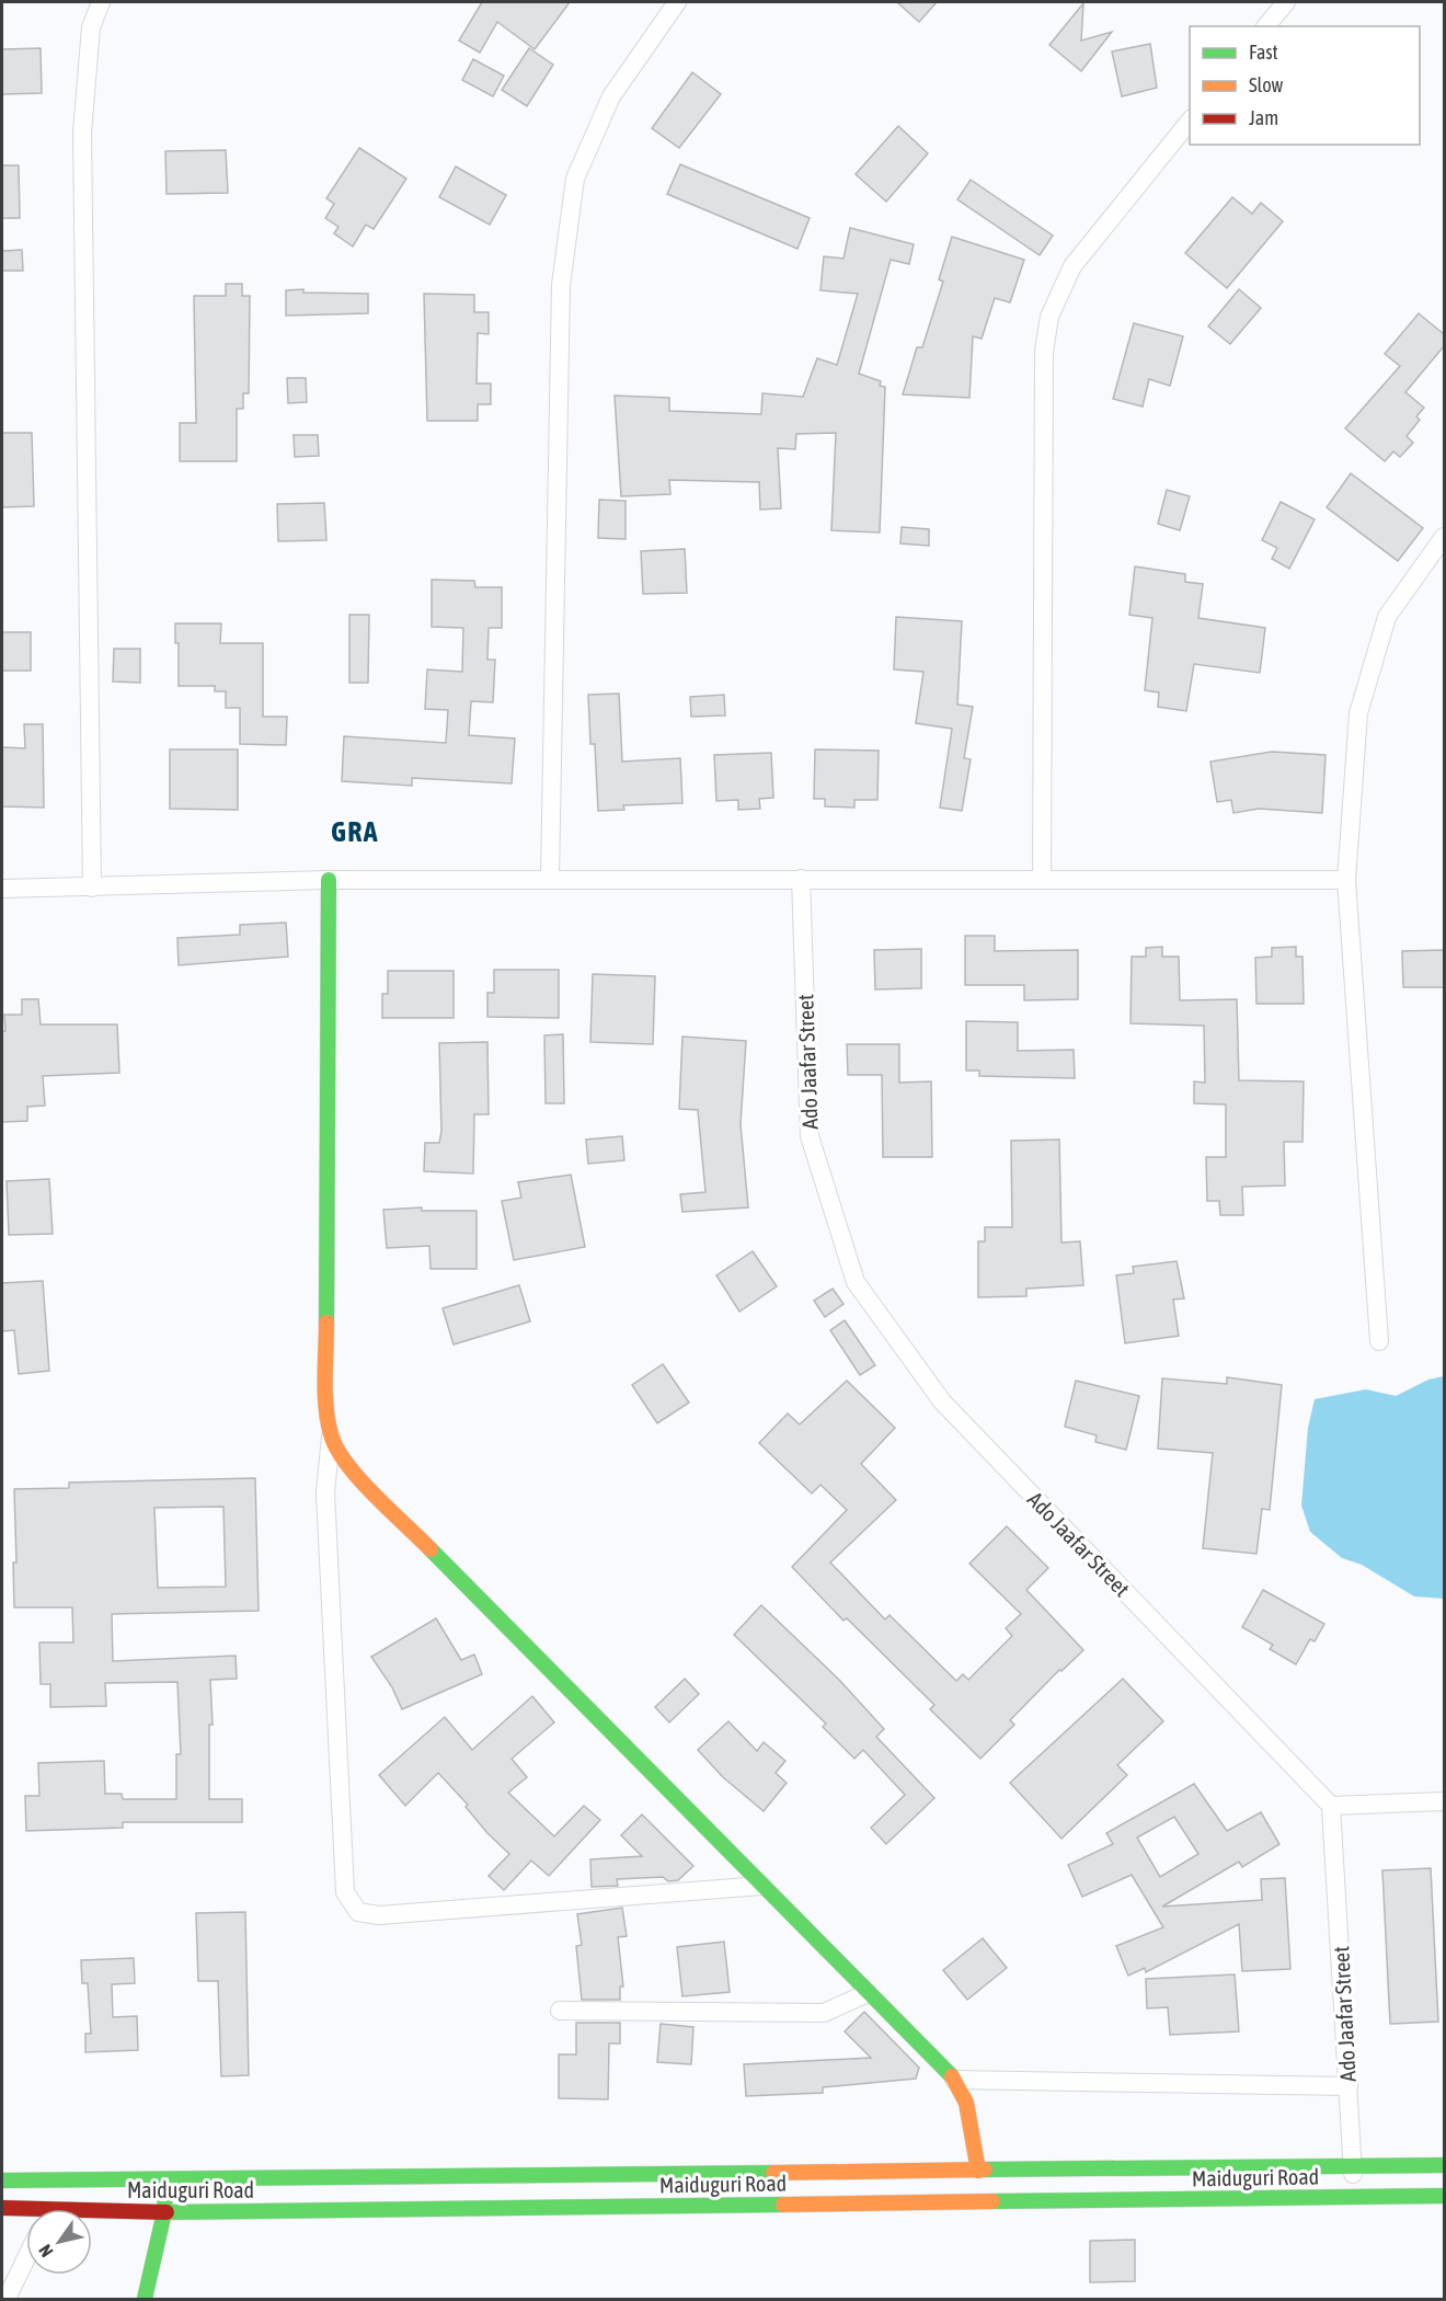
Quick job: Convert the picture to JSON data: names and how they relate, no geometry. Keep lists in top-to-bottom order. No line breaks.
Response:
{"streets":{"main road":["Maiduguri Road"],"street":["Ado Jaafar Street"]},"crossings":[["Ado Jaafar Street","Maiduguri Road"]],"districts":["GRA"],"legend":["Fast","Slow","Jam"],"north":"bottom left"}
